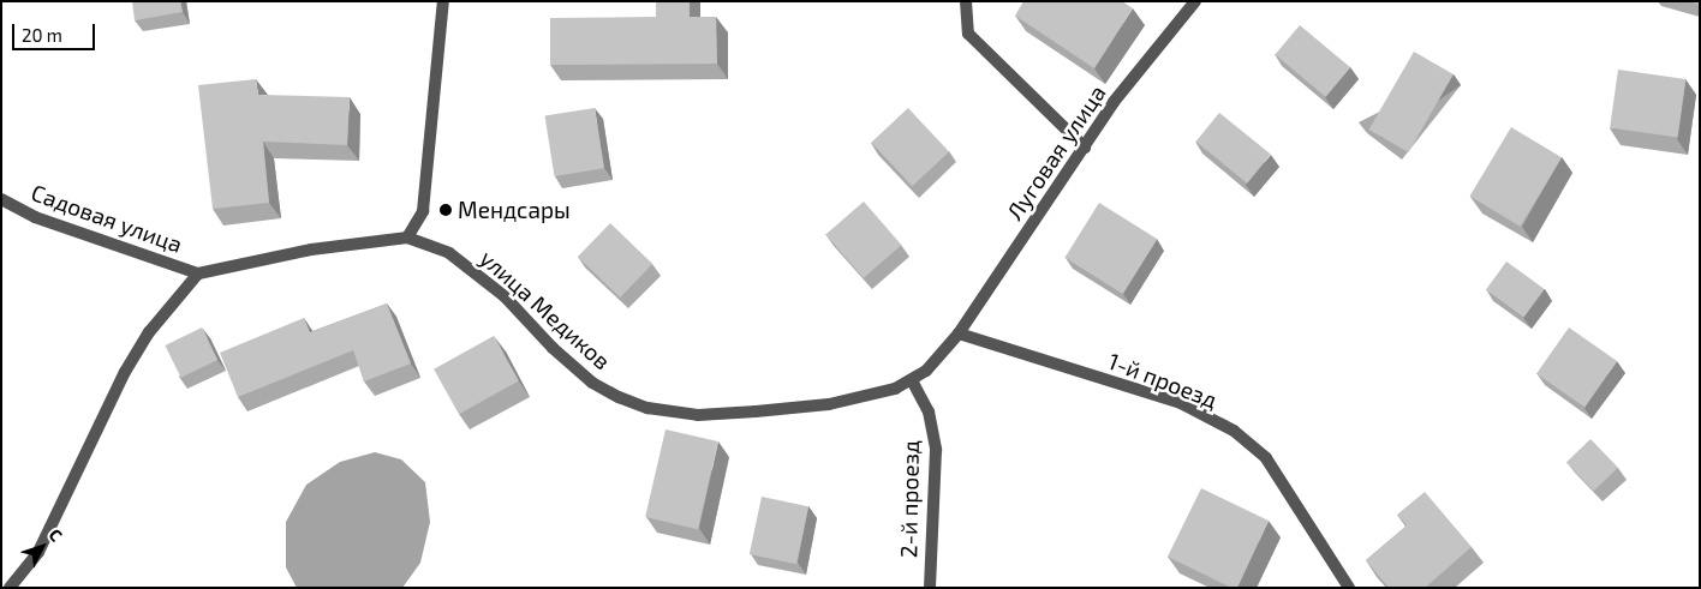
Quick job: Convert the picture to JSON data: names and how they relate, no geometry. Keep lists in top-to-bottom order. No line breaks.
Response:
{"streets":{"street":["Луговая улица","Садовая улица","улица Медиков","1-й проезд","2-й проезд"]},"crossings":[["Луговая улица","улица Медиков"],["Луговая улица","1-й проезд"],["улица Медиков","1-й проезд"],["улица Медиков","2-й проезд"]],"places":["Мендсары"],"scale_bar":"20 m","north":"top right"}
